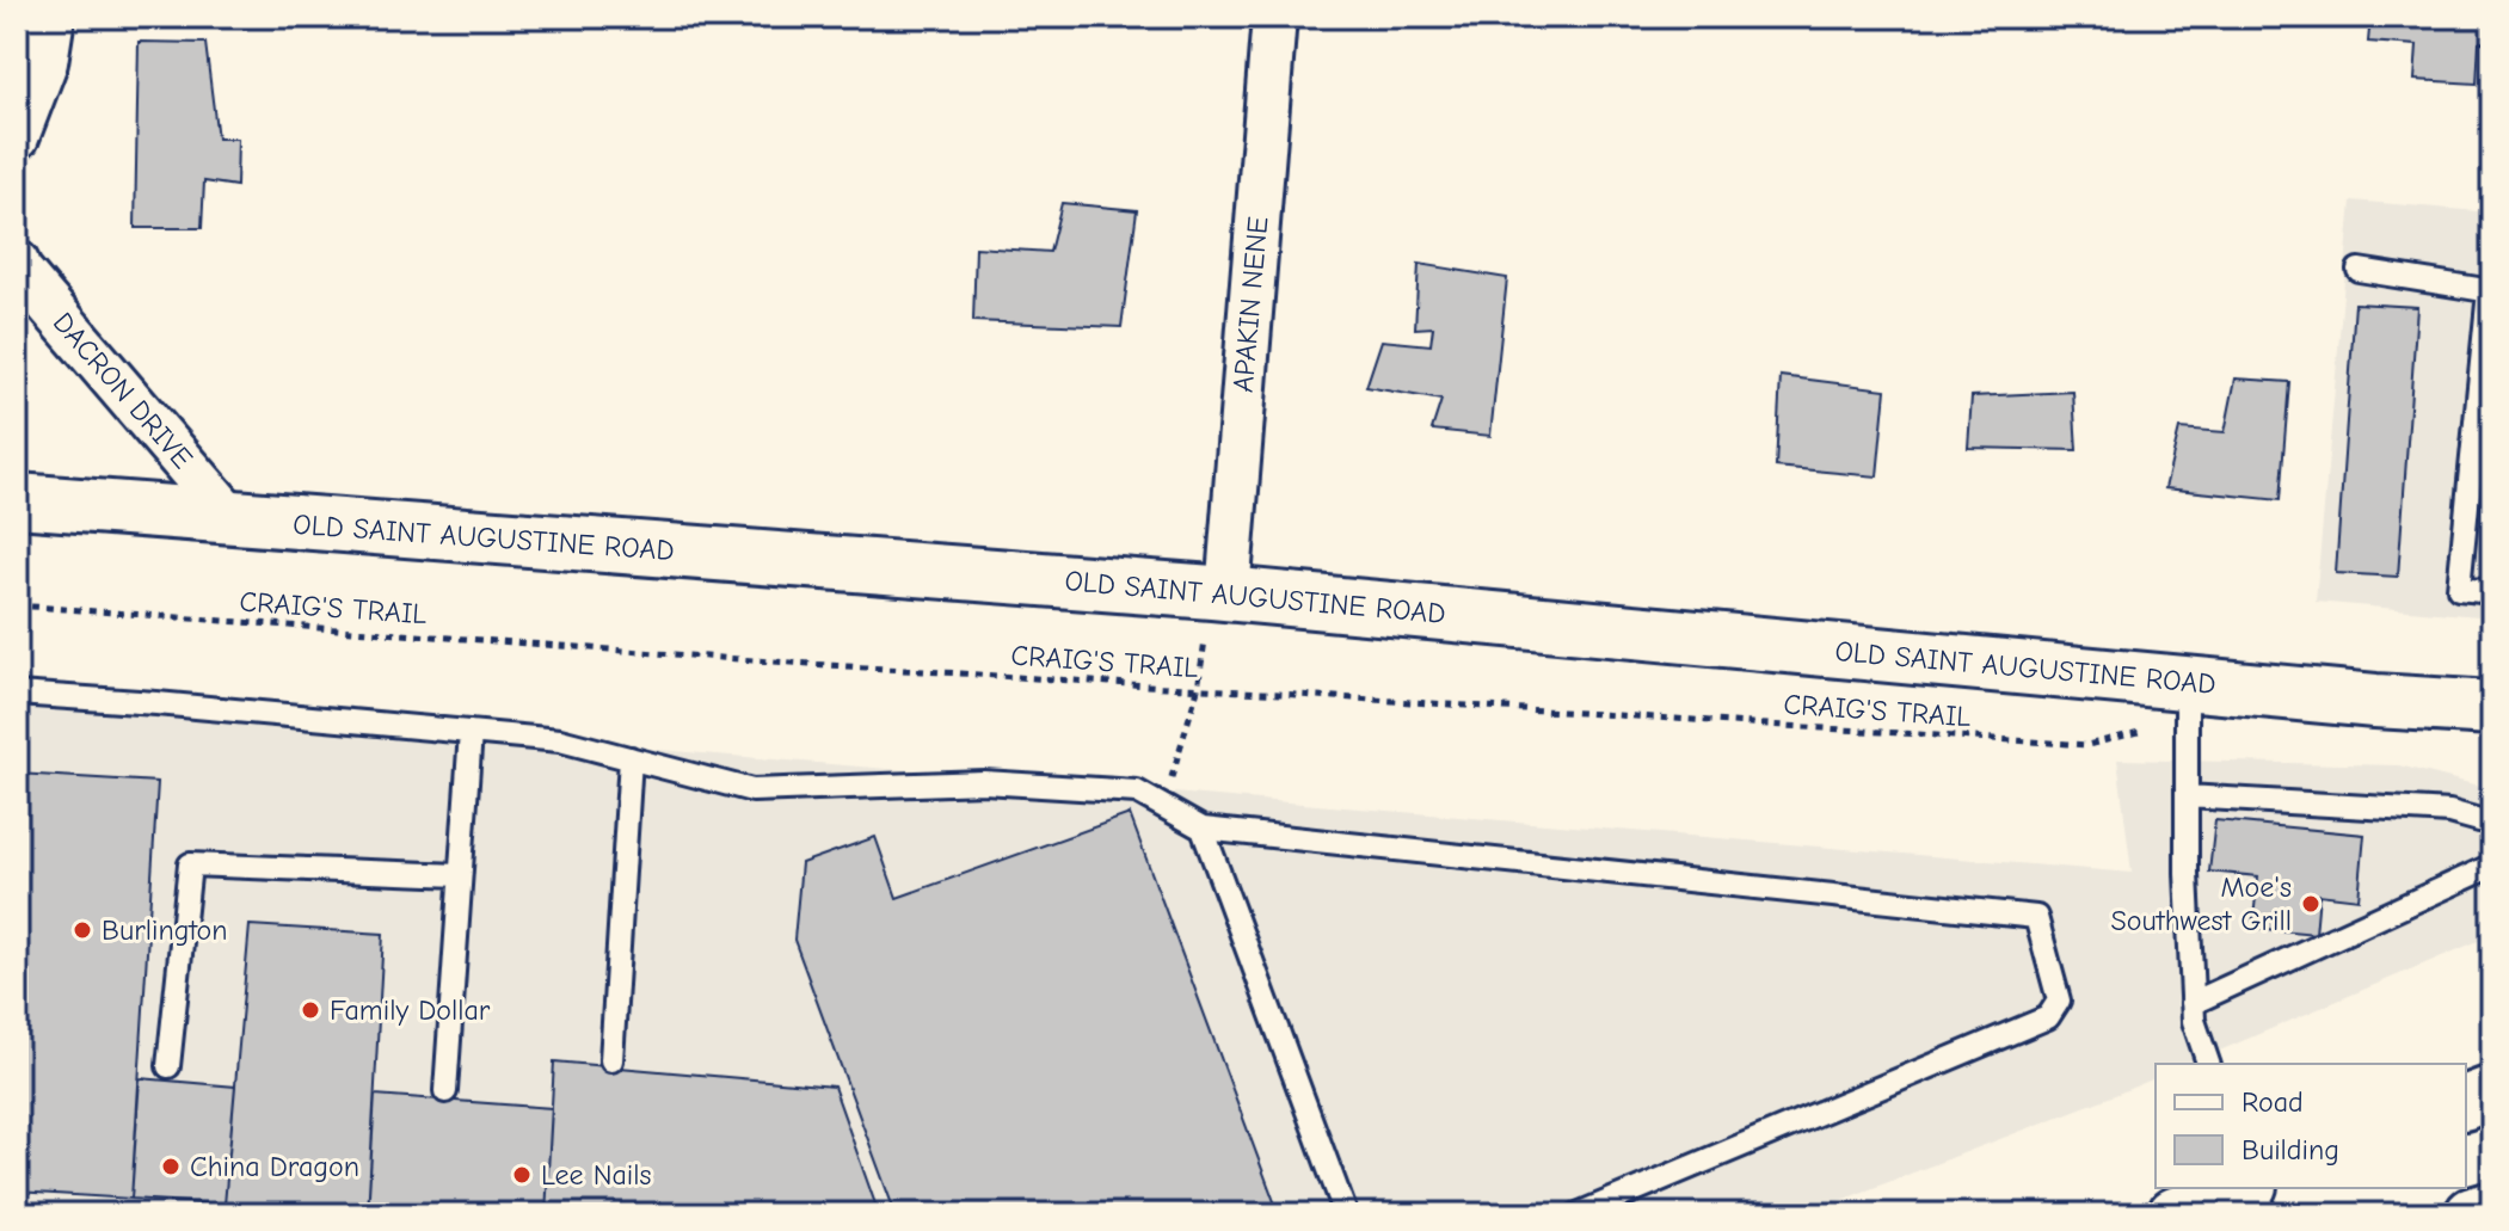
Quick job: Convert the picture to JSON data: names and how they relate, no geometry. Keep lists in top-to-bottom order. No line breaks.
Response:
{"streets":{"street":["APAKIN NENE","DACRON DRIVE","OLD SAINT AUGUSTINE ROAD"],"path":["CRAIG'S TRAIL"]},"crossings":[["APAKIN NENE","OLD SAINT AUGUSTINE ROAD"],["DACRON DRIVE","OLD SAINT AUGUSTINE ROAD"],["OLD SAINT AUGUSTINE ROAD","CRAIG'S TRAIL"]],"places":["Moe's Southwest Grill","Burlington","Family Dollar","China Dragon","Lee Nails"],"legend":["Road","Building"]}
